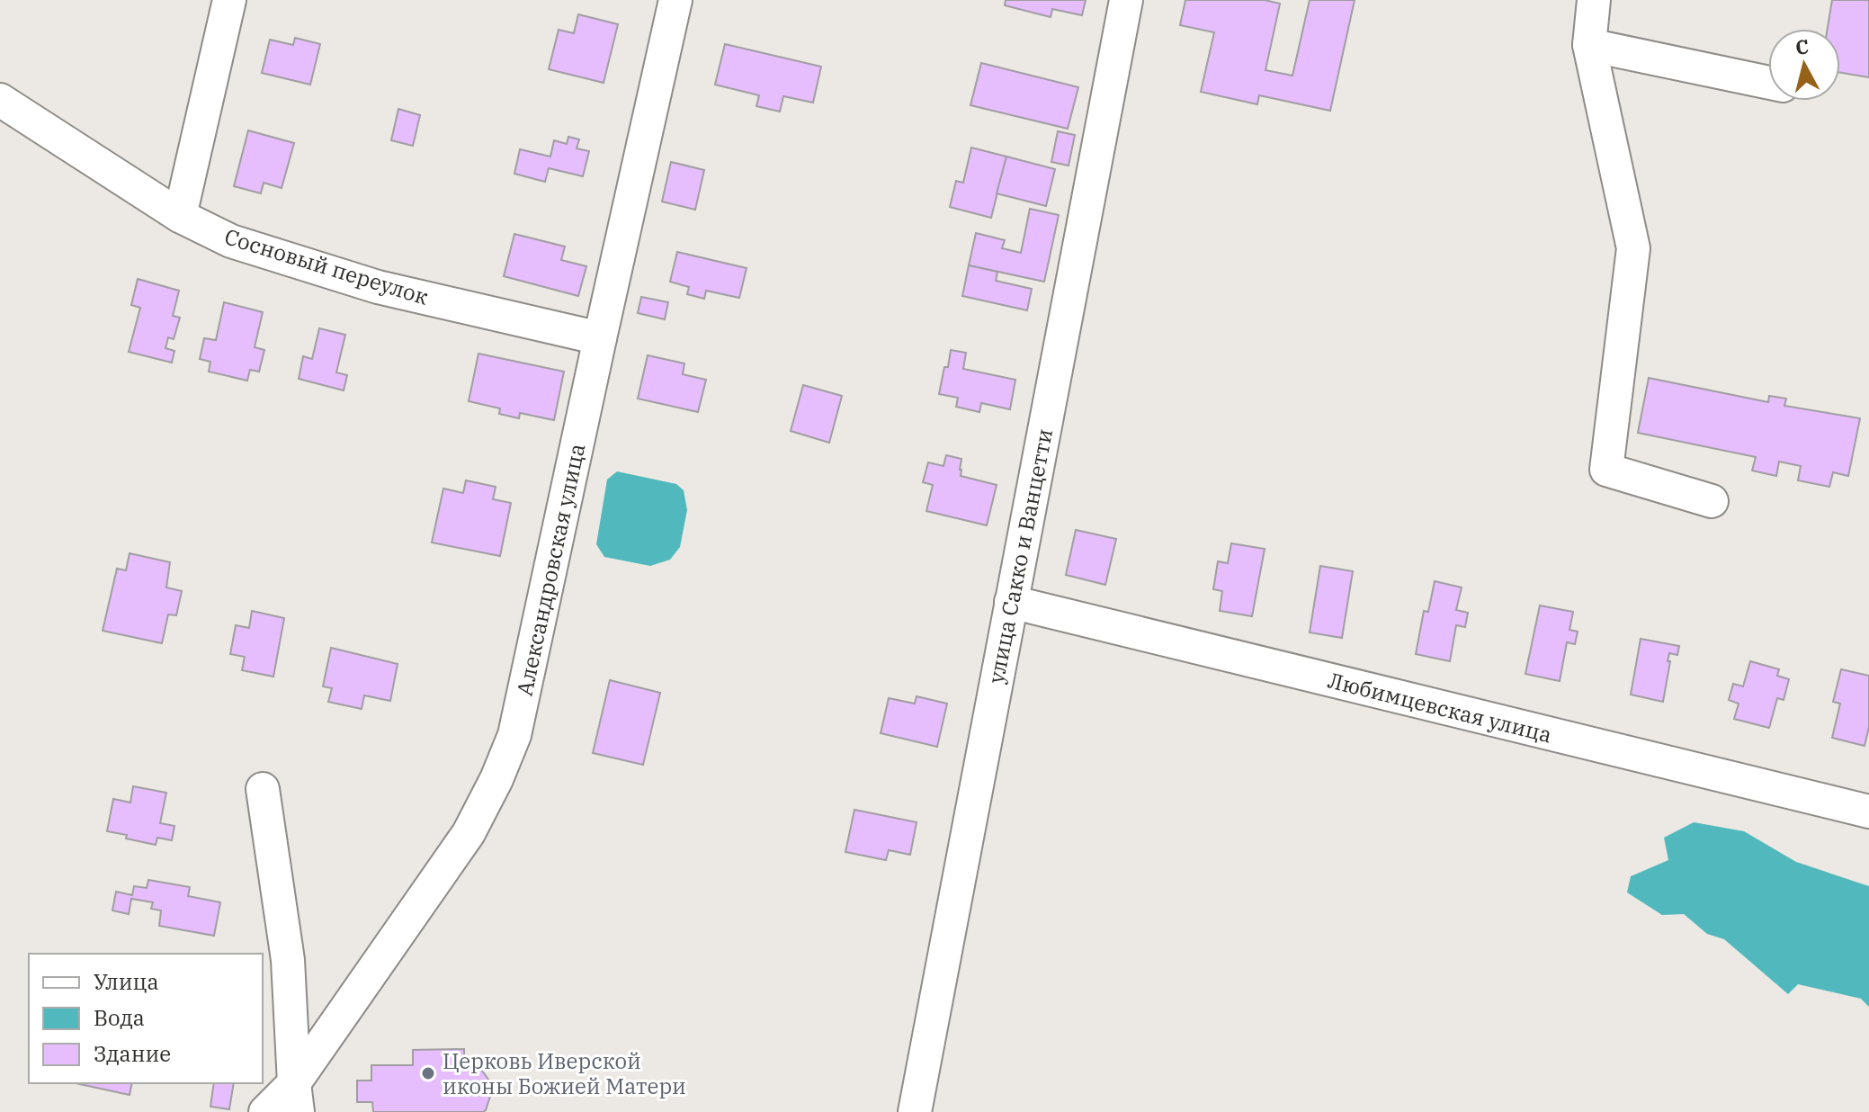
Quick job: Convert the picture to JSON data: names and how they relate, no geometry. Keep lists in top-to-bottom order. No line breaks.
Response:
{"streets":{"street":["Сосновый переулок","улица Сакко и Ванцетти","Александровская улица","Любимцевская улица"]},"crossings":[["Сосновый переулок","Александровская улица"],["улица Сакко и Ванцетти","Любимцевская улица"]],"places":["Церковь Иверской иконы Божией Матери"],"legend":["Улица","Вода","Здание"],"north":"top"}
